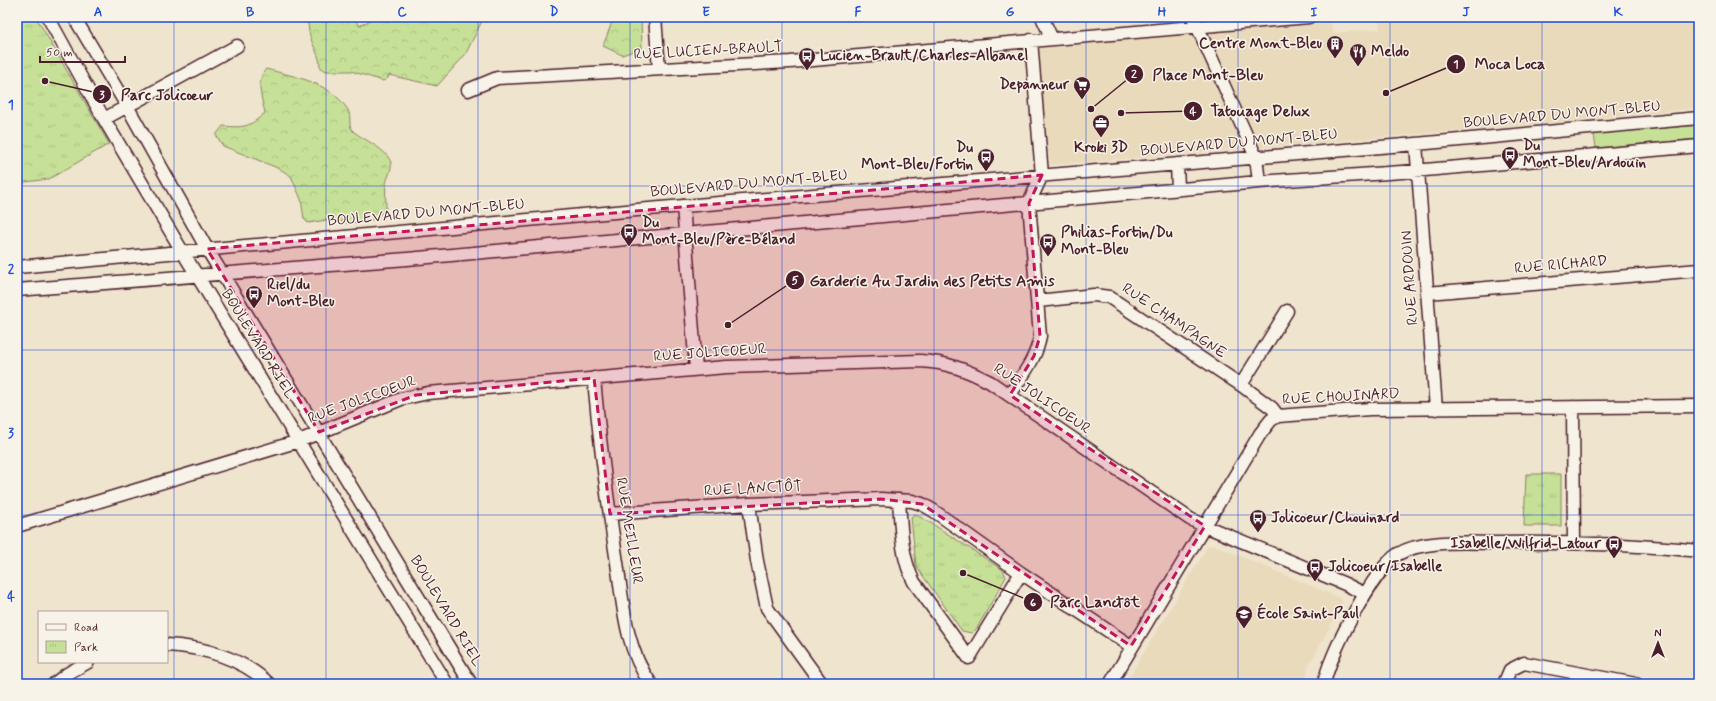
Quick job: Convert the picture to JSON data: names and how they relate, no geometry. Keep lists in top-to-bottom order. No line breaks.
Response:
{"streets":{"street":["RUE LUCIEN-BRAULT","BOULEVARD DU MONT-BLEU","RUE RICHARD","RUE ARDOUIN","RUE CHAMPAGNE","BOULEVARD RIEL","RUE JOLICOEUR","RUE CHOUINARD","RUE LANCTÔT","RUE MEILLEUR"]},"crossings":[["BOULEVARD DU MONT-BLEU","RUE ARDOUIN"],["BOULEVARD DU MONT-BLEU","BOULEVARD RIEL"],["RUE RICHARD","RUE ARDOUIN"],["RUE ARDOUIN","RUE CHOUINARD"],["RUE CHAMPAGNE","RUE CHOUINARD"],["BOULEVARD RIEL","RUE JOLICOEUR"],["RUE JOLICOEUR","RUE CHOUINARD"],["RUE JOLICOEUR","RUE MEILLEUR"],["RUE CHOUINARD","RUE LANCTÔT"],["RUE LANCTÔT","RUE MEILLEUR"]],"places":{"building":["Centre Mont-Bleu"],"restaurant":["Meldo"],"bus stop":["Lucien-Brault/Charles-Albanel","Du Mont-Bleu/Ardouin","Du Mont-Bleu/Fortin","Du Mont-Bleu/Père-Béland","Philias-Fortin/Du Mont-Bleu","Riel/du Mont-Bleu","Jolicoeur/Chouinard","Isabelle/Wilfrid-Latour","Jolicoeur/Isabelle"],"other":["Parc Jolicœur","Moca Loca","Place Mont-Bleu","Tatouage Delux","Garderie Au Jardin des Petits Amis","Parc Lanctôt"],"supermarket":["Depanneur"],"office":["Kroki 3D"],"school or university":["École Saint-Paul"]},"legend":["Road","Park"],"scale_bar":"50 m","north":"top","grid":{"columns":["A","B","C","D","E","F","G","H","I","J","K"],"rows":["1","2","3","4"]}}
